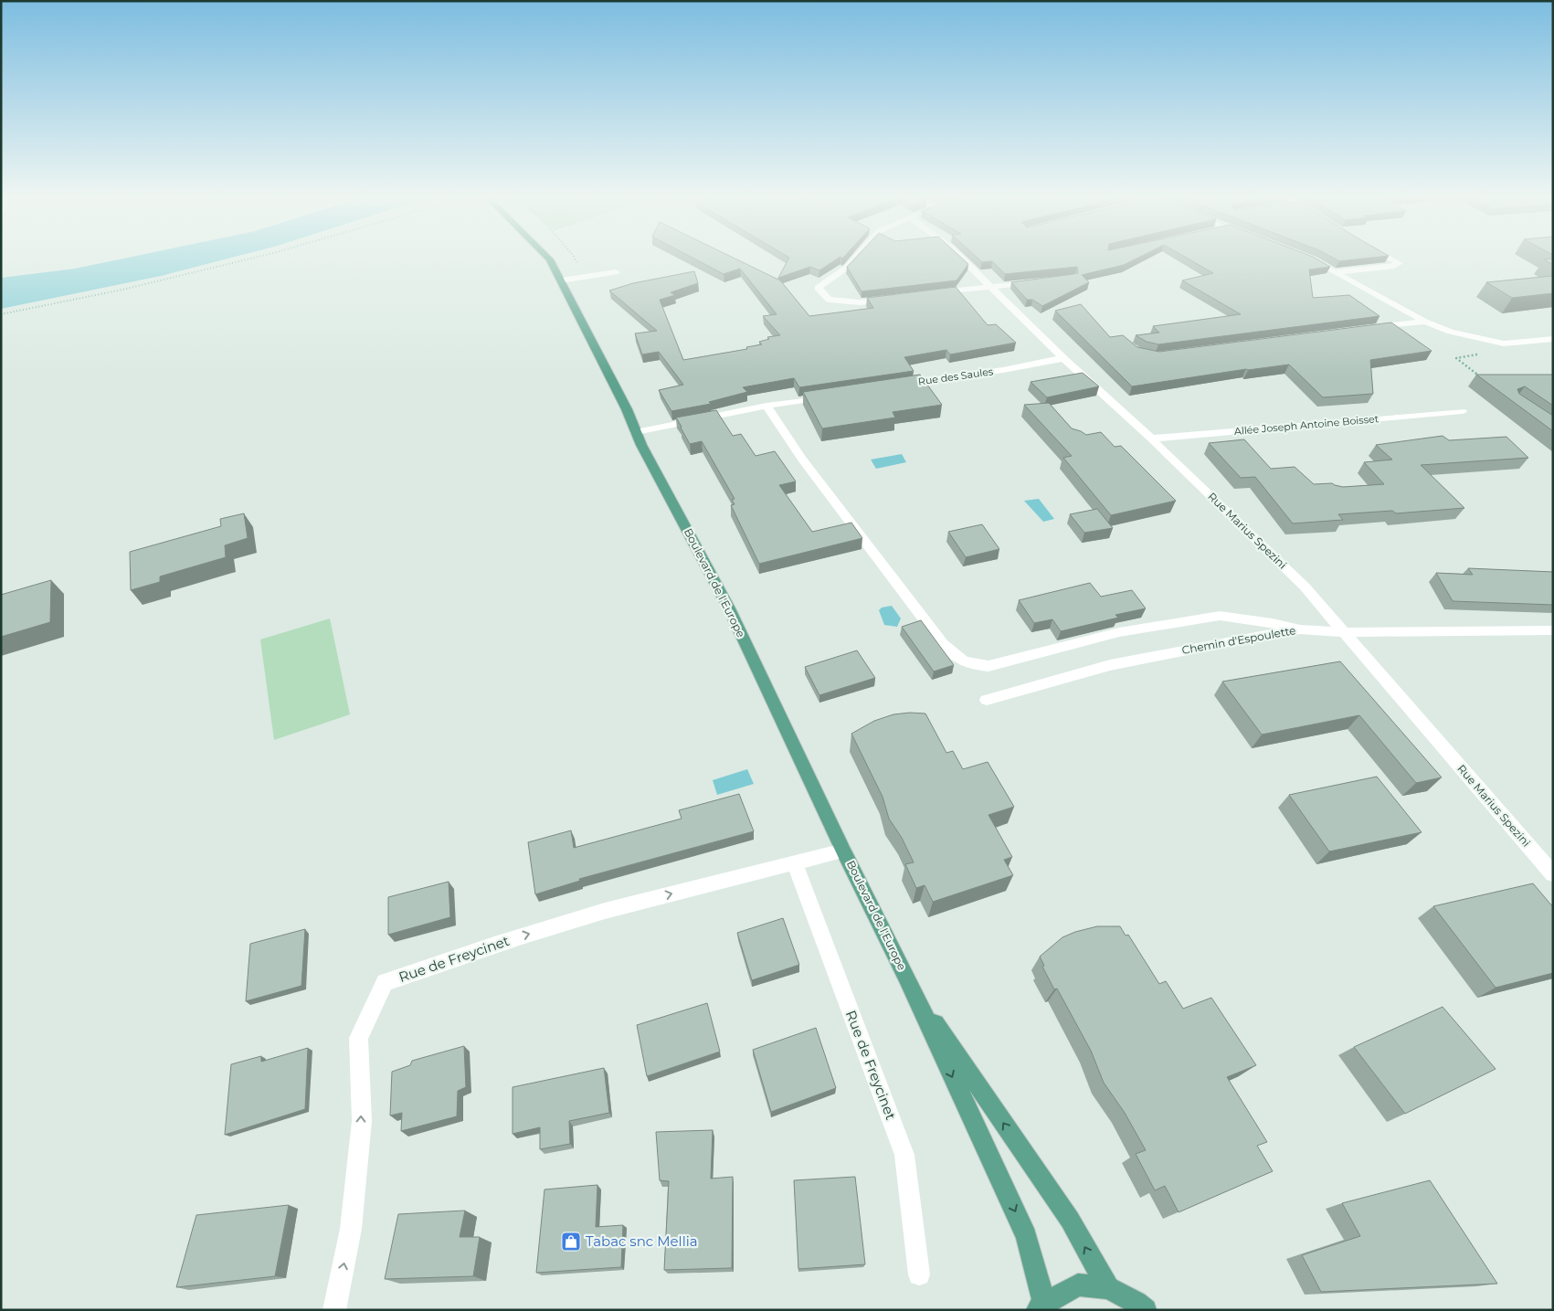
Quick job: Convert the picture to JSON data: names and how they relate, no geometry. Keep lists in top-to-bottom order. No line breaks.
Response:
{"streets":{"main road":["Boulevard de l'Europe"],"street":["Rue des Saules","Allée Joseph Antoine Boisset","Rue Marius Spezini","Chemin d'Espoulette","Rue de Freycinet"]},"crossings":[["Rue des Saules","Rue Marius Spezini"],["Allée Joseph Antoine Boisset","Rue Marius Spezini"],["Rue Marius Spezini","Chemin d'Espoulette"],["Boulevard de l'Europe","Rue de Freycinet"]],"one_way":["Rue de Freycinet"],"places":{"shop":["Tabac snc Mellia"]}}
